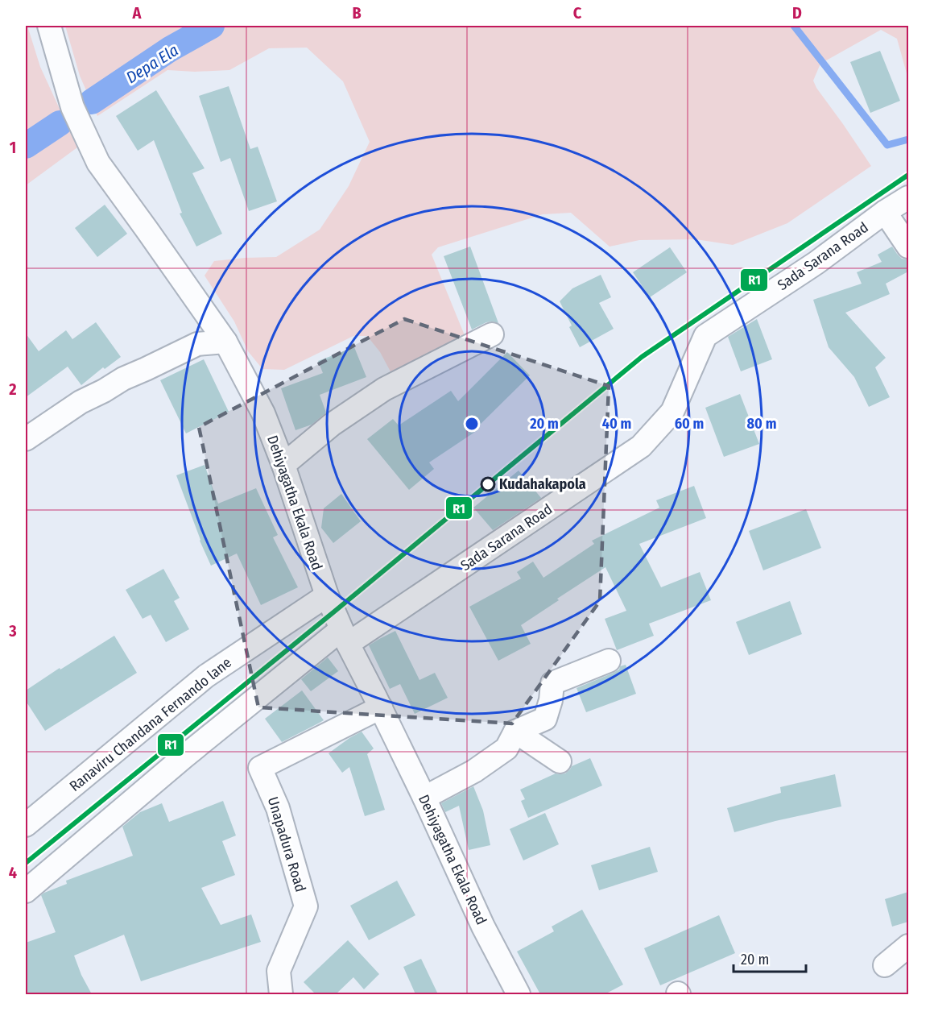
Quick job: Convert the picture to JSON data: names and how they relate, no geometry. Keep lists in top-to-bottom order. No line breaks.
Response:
{"streets":{"street":["Sada Sarana Road","Dehiyagatha Ekala Road","Ranaviru Chandana Fernando lane","Unapadura Road"]},"crossings":[["Sada Sarana Road","Dehiyagatha Ekala Road"],["Dehiyagatha Ekala Road","Ranaviru Chandana Fernando lane"],["Dehiyagatha Ekala Road","Unapadura Road"]],"water":["Depa Ela"],"places":["Kudahakapola"],"lines":["transit line R1"],"scale_bar":"20 m","grid":{"columns":["A","B","C","D"],"rows":["1","2","3","4"]},"rings":["20 m","40 m","60 m","80 m"]}
